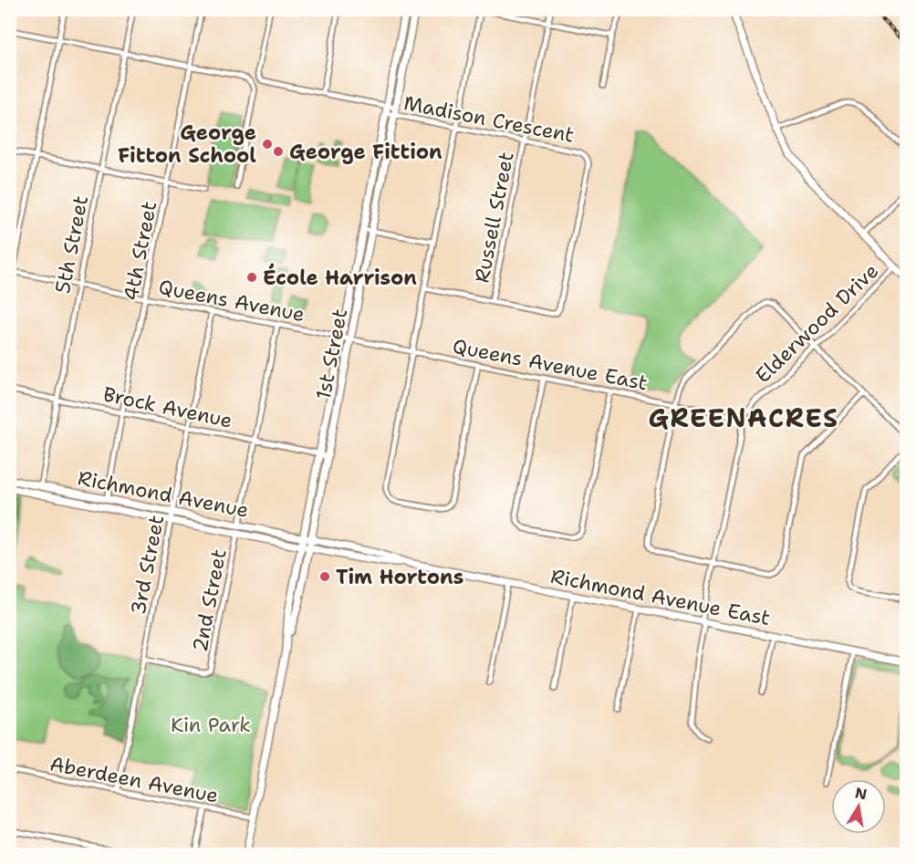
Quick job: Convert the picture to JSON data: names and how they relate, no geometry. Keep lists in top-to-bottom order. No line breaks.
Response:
{"streets":{"main road":["1st Street","Richmond Avenue","Richmond Avenue East"],"street":["Madison Crescent","Russell Street","5th Street","4th Street","Queens Avenue","Elderwood Drive","Queens Avenue East","Brock Avenue","3rd Street","2nd Street","Aberdeen Avenue"]},"crossings":[["Madison Crescent","Russell Street"],["Madison Crescent","1st Street"],["5th Street","Queens Avenue"],["5th Street","Brock Avenue"],["5th Street","Richmond Avenue"],["4th Street","Queens Avenue"],["4th Street","Brock Avenue"],["4th Street","Richmond Avenue"],["Queens Avenue","1st Street"],["Queens Avenue","Queens Avenue East"],["Queens Avenue","3rd Street"],["Queens Avenue","2nd Street"],["Elderwood Drive","Queens Avenue East"],["Elderwood Drive","Richmond Avenue East"],["1st Street","Queens Avenue East"],["1st Street","Brock Avenue"],["1st Street","Richmond Avenue"],["1st Street","Richmond Avenue East"],["1st Street","Aberdeen Avenue"],["Brock Avenue","3rd Street"],["Brock Avenue","2nd Street"],["Richmond Avenue","3rd Street"],["Richmond Avenue","Richmond Avenue East"],["Richmond Avenue","2nd Street"],["3rd Street","2nd Street"],["3rd Street","Aberdeen Avenue"]],"districts":["GREENACRES"],"parks":["Kin Park"],"places":["George Fitton School","George Fittion","École Harrison","Tim Hortons"],"north":"top"}
